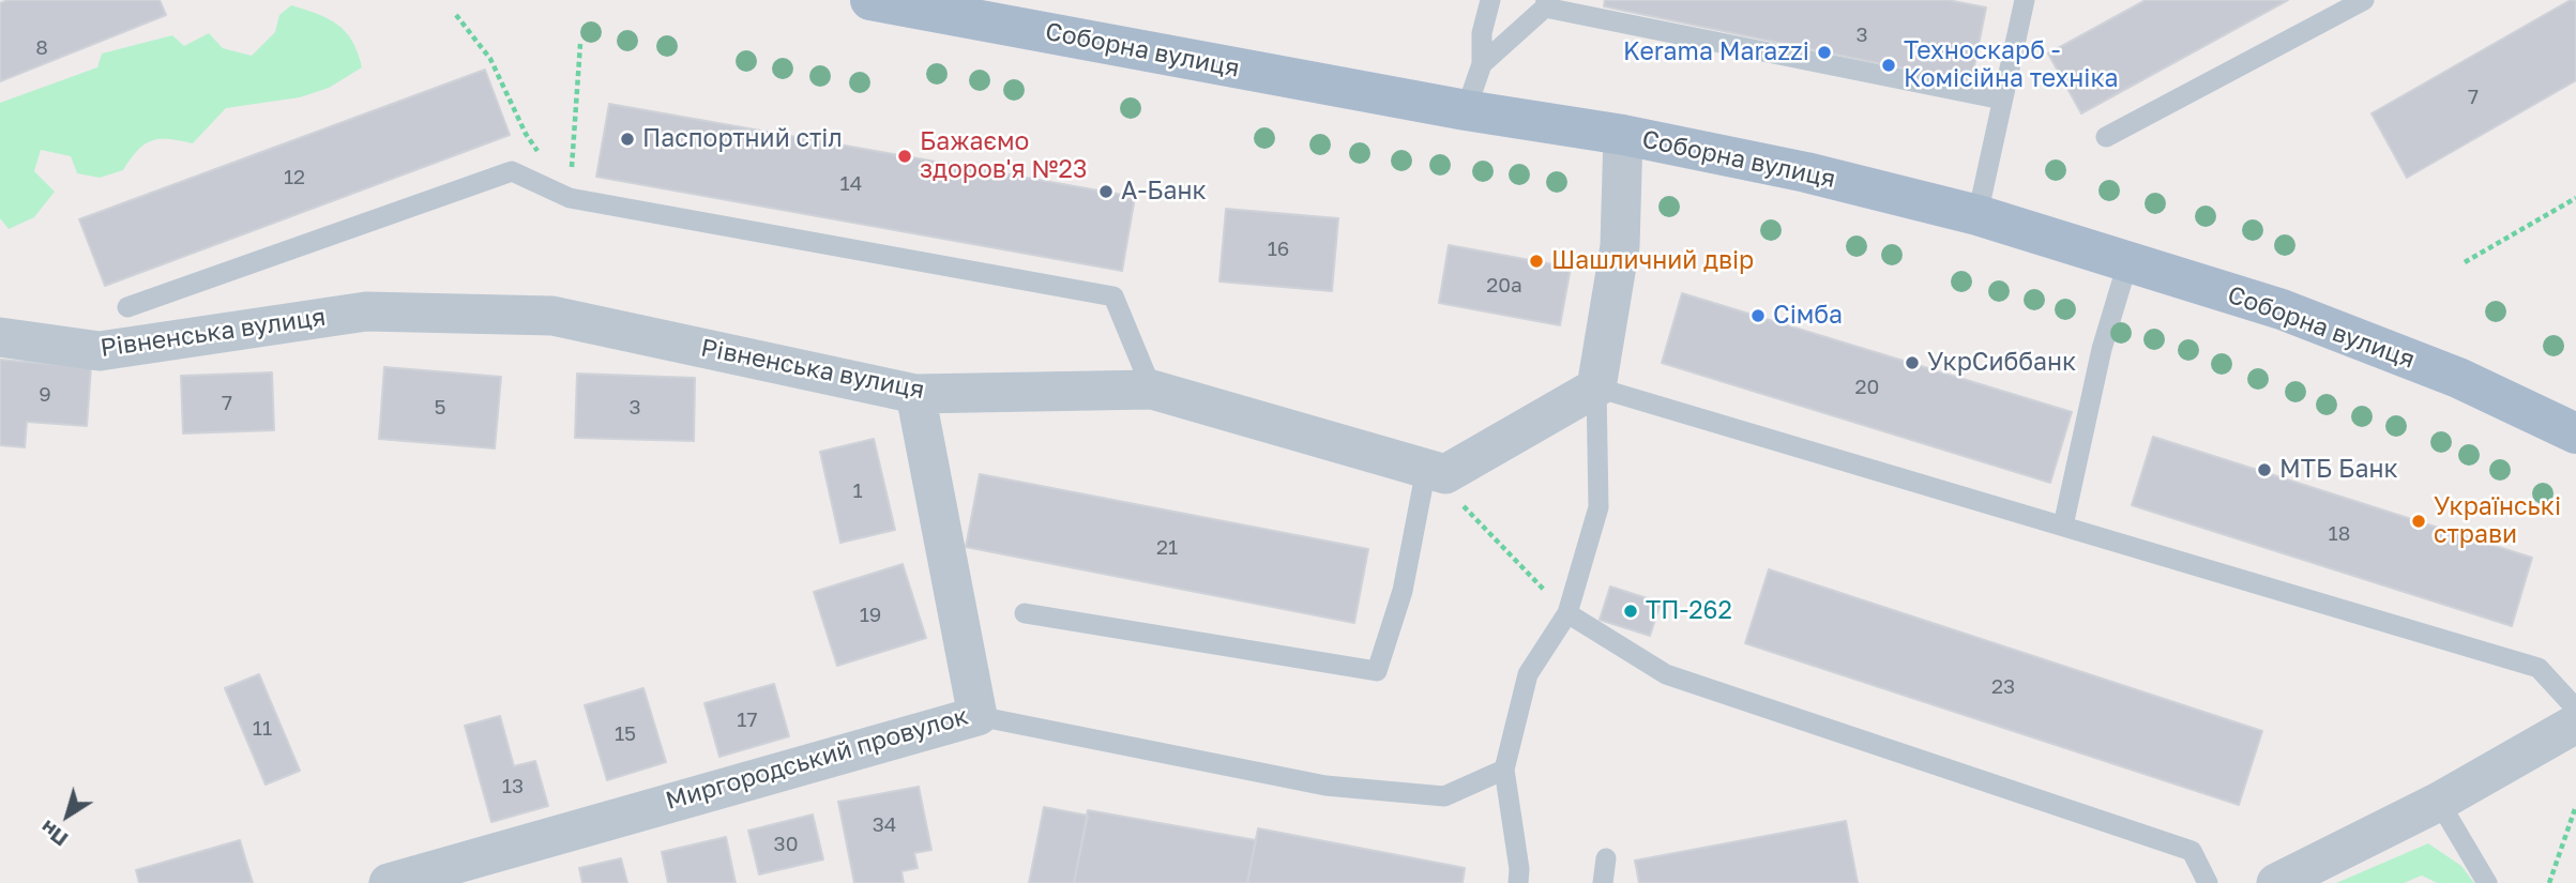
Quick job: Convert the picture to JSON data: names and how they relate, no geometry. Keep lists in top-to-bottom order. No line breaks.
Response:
{"streets":{"main road":["Соборна вулиця"],"street":["Рівненська вулиця","Миргородський провулок"]},"crossings":[["Рівненська вулиця","Миргородський провулок"]],"places":["Kerama Marazzi","Техноскарб - Комісійна техніка","Паспортний стіл","Бажаємо здоров'я №23","А-Банк","Шашличний двір","Сімба","УкрСиббанк","МТБ Банк","Українські страви","ТП-262"],"house_numbers":["3","8","7","12","14","16","20а","20","9","7","5","3","1","18","21","19","23","17","11","15","13","34","30"],"north":"bottom left"}
